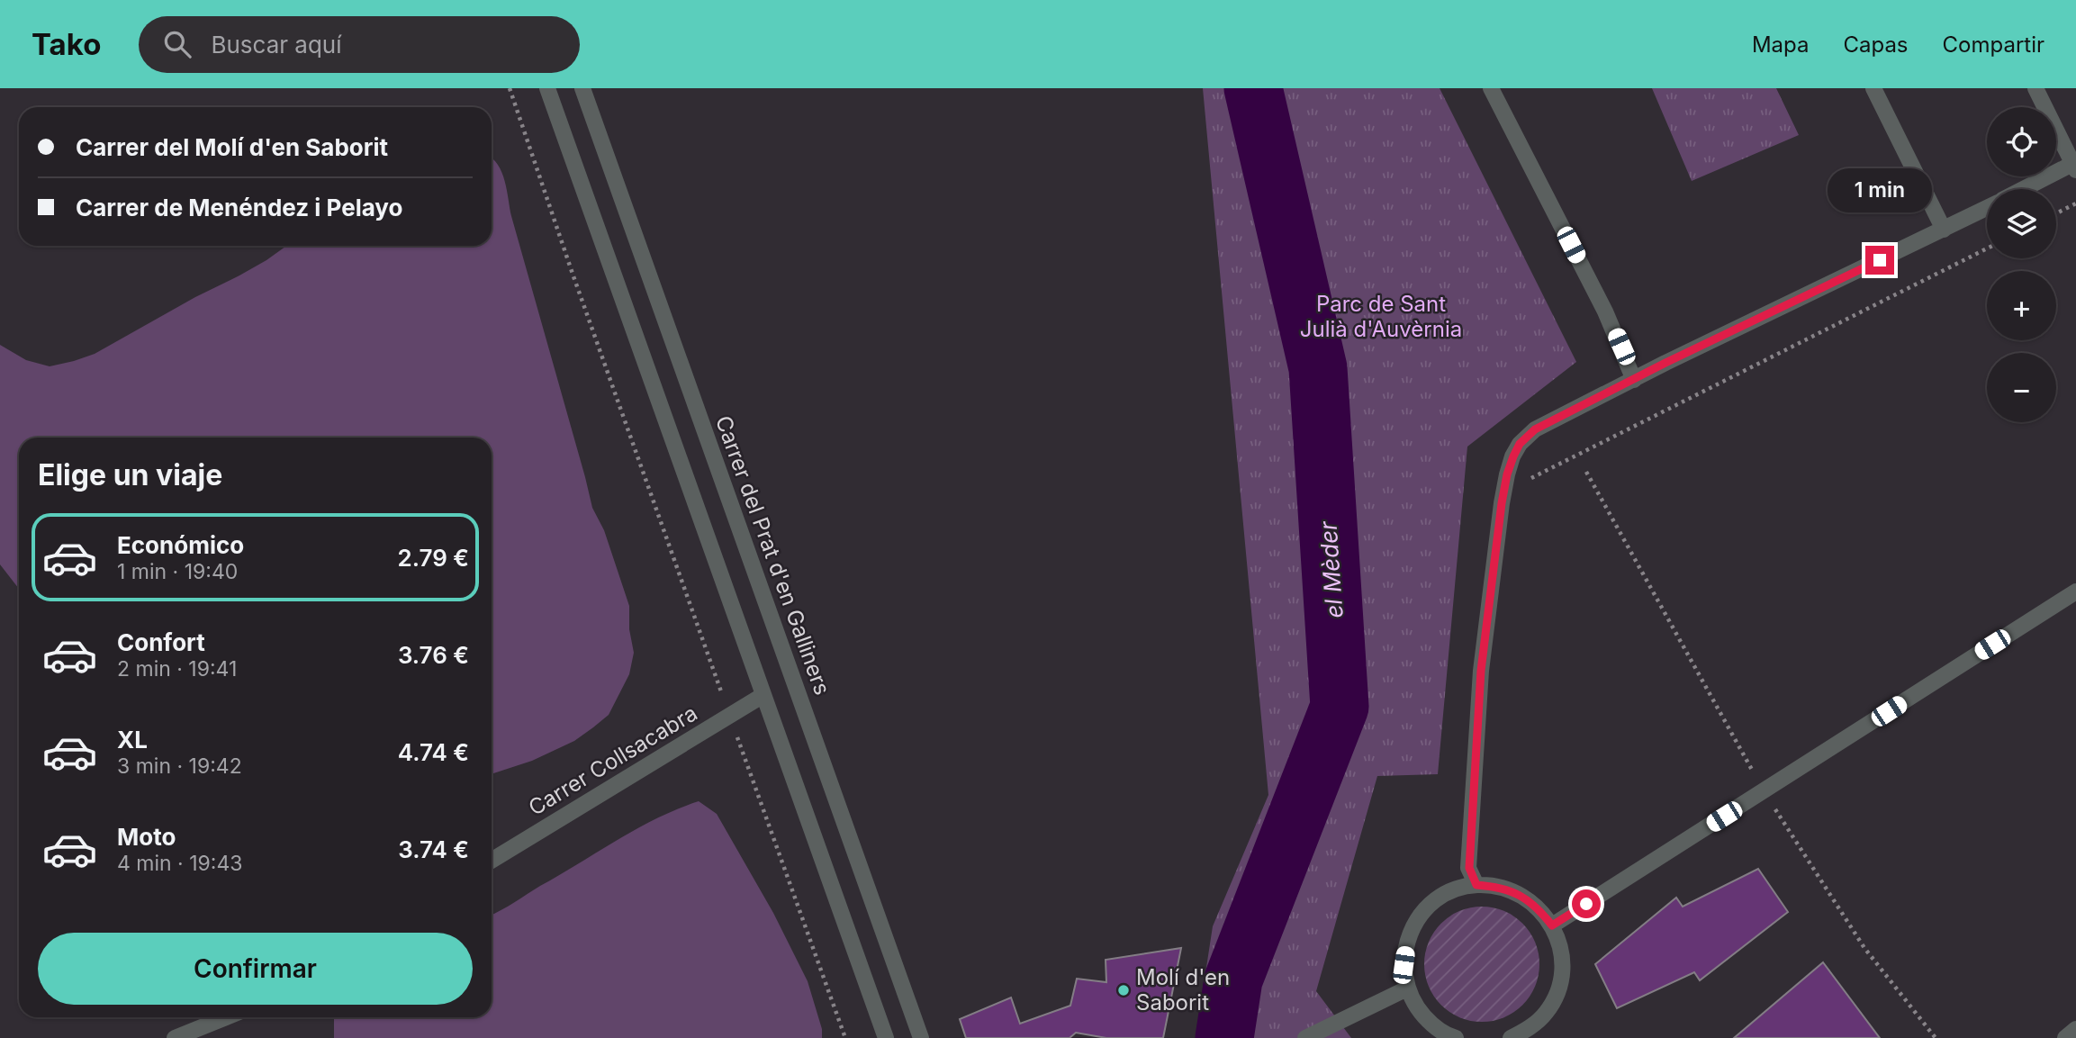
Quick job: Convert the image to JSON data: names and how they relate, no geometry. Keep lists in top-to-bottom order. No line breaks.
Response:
{"streets":{"street":["Carrer del Prat d'en Galliners","Carrer Collsacabra"]},"water":["el Mèder"],"parks":["Parc de Sant Julià d'Auvèrnia"],"places":["Molí d'en Saborit"],"page":{"header":"Tako","search":"Buscar aquí","nav":["Mapa","Capas","Compartir"],"map_buttons":["+","−"],"banner":["Carrer del Molí d'en Saborit","Carrer de Menéndez i Pelayo"],"bubble":"1 min","heading":"Elige un viaje","list":[{"name":"Económico","note":"1 min · 19:40","value":"2.79 €"},{"name":"Confort","note":"2 min · 19:41","value":"3.76 €"},{"name":"XL","note":"3 min · 19:42","value":"4.74 €"},{"name":"Moto","note":"4 min · 19:43","value":"3.74 €"}],"buttons":"Confirmar"}}
